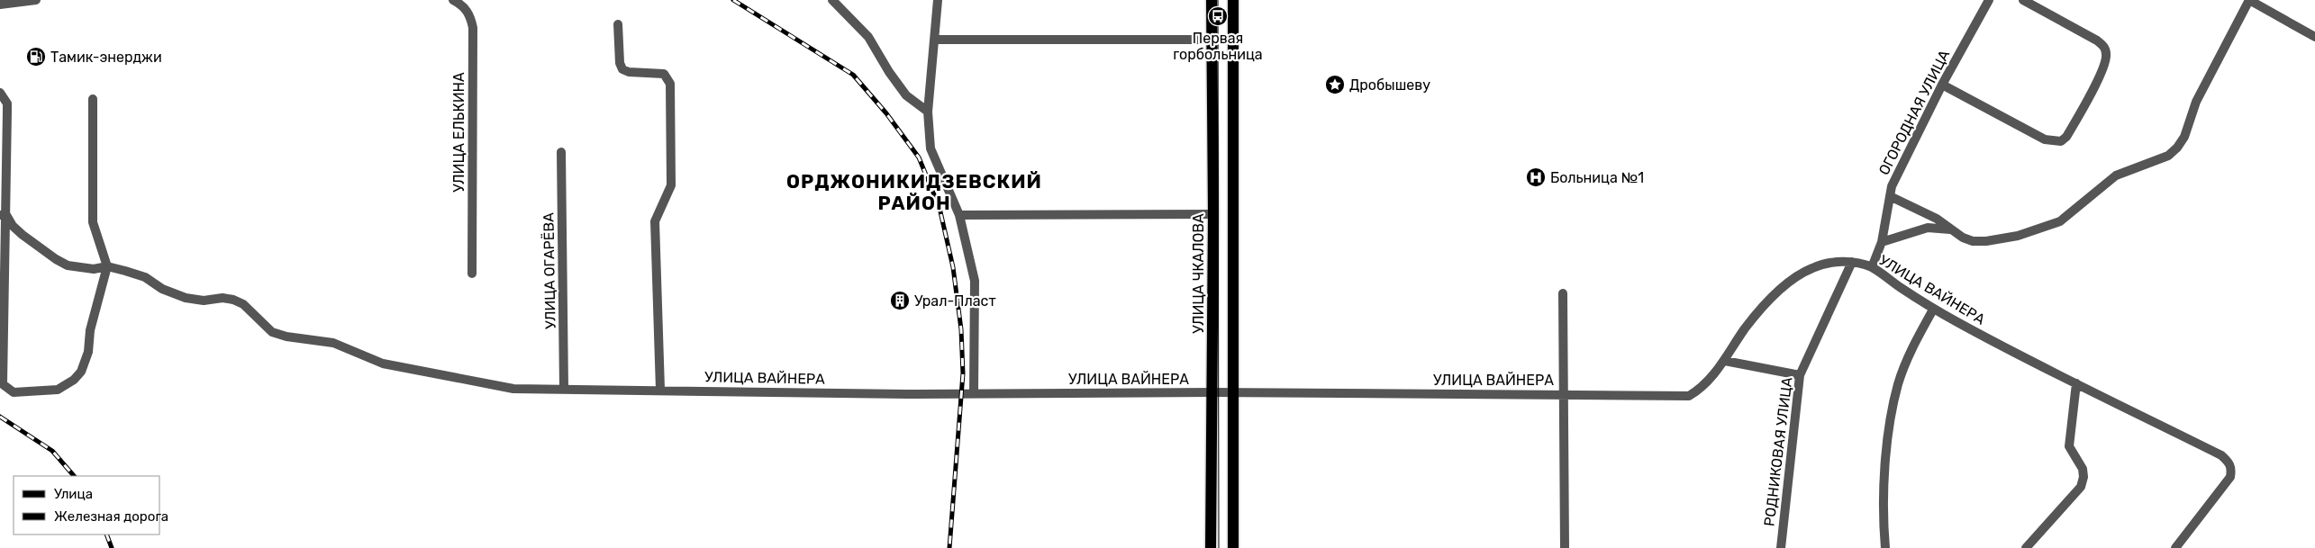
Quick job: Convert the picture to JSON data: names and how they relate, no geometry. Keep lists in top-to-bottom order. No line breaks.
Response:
{"streets":{"main road":["УЛИЦА ЧКАЛОВА"],"street":["ОГОРОДНАЯ УЛИЦА","УЛИЦА ЕЛЬКИНА","УЛИЦА ОГАРЁВА","УЛИЦА ВАЙНЕРА","РОДНИКОВАЯ УЛИЦА"]},"crossings":[["ОГОРОДНАЯ УЛИЦА","УЛИЦА ВАЙНЕРА"],["УЛИЦА ОГАРЁВА","УЛИЦА ВАЙНЕРА"],["УЛИЦА ЧКАЛОВА","УЛИЦА ВАЙНЕРА"],["УЛИЦА ВАЙНЕРА","РОДНИКОВАЯ УЛИЦА"]],"districts":["ОРДЖОНИКИДЗЕВСКИЙ РАЙОН"],"places":{"bus stop":["Первая горбольница"],"fuel station":["Тамик-энерджи"],"place":["Дробышеву"],"hospital":["Больница №1"],"building":["Урал-Пласт"]},"legend":["Улица","Железная дорога"]}
